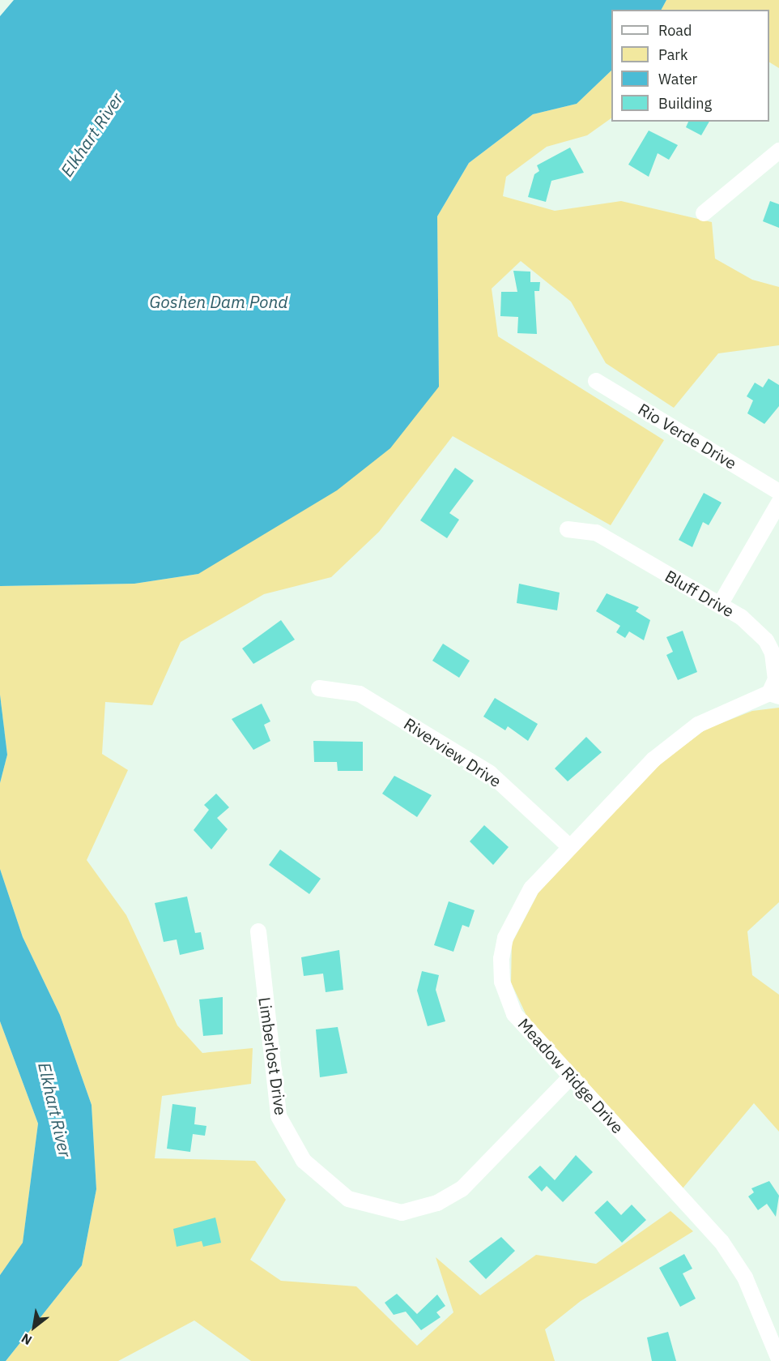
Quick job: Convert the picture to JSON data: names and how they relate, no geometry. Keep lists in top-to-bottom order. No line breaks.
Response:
{"streets":{"street":["Rio Verde Drive","Bluff Drive","Riverview Drive","Limberlost Drive","Meadow Ridge Drive"]},"crossings":[["Bluff Drive","Meadow Ridge Drive"],["Riverview Drive","Meadow Ridge Drive"],["Limberlost Drive","Meadow Ridge Drive"]],"water":["Elkhart River","Goshen Dam Pond"],"legend":["Road","Park","Water","Building"],"north":"bottom left"}
